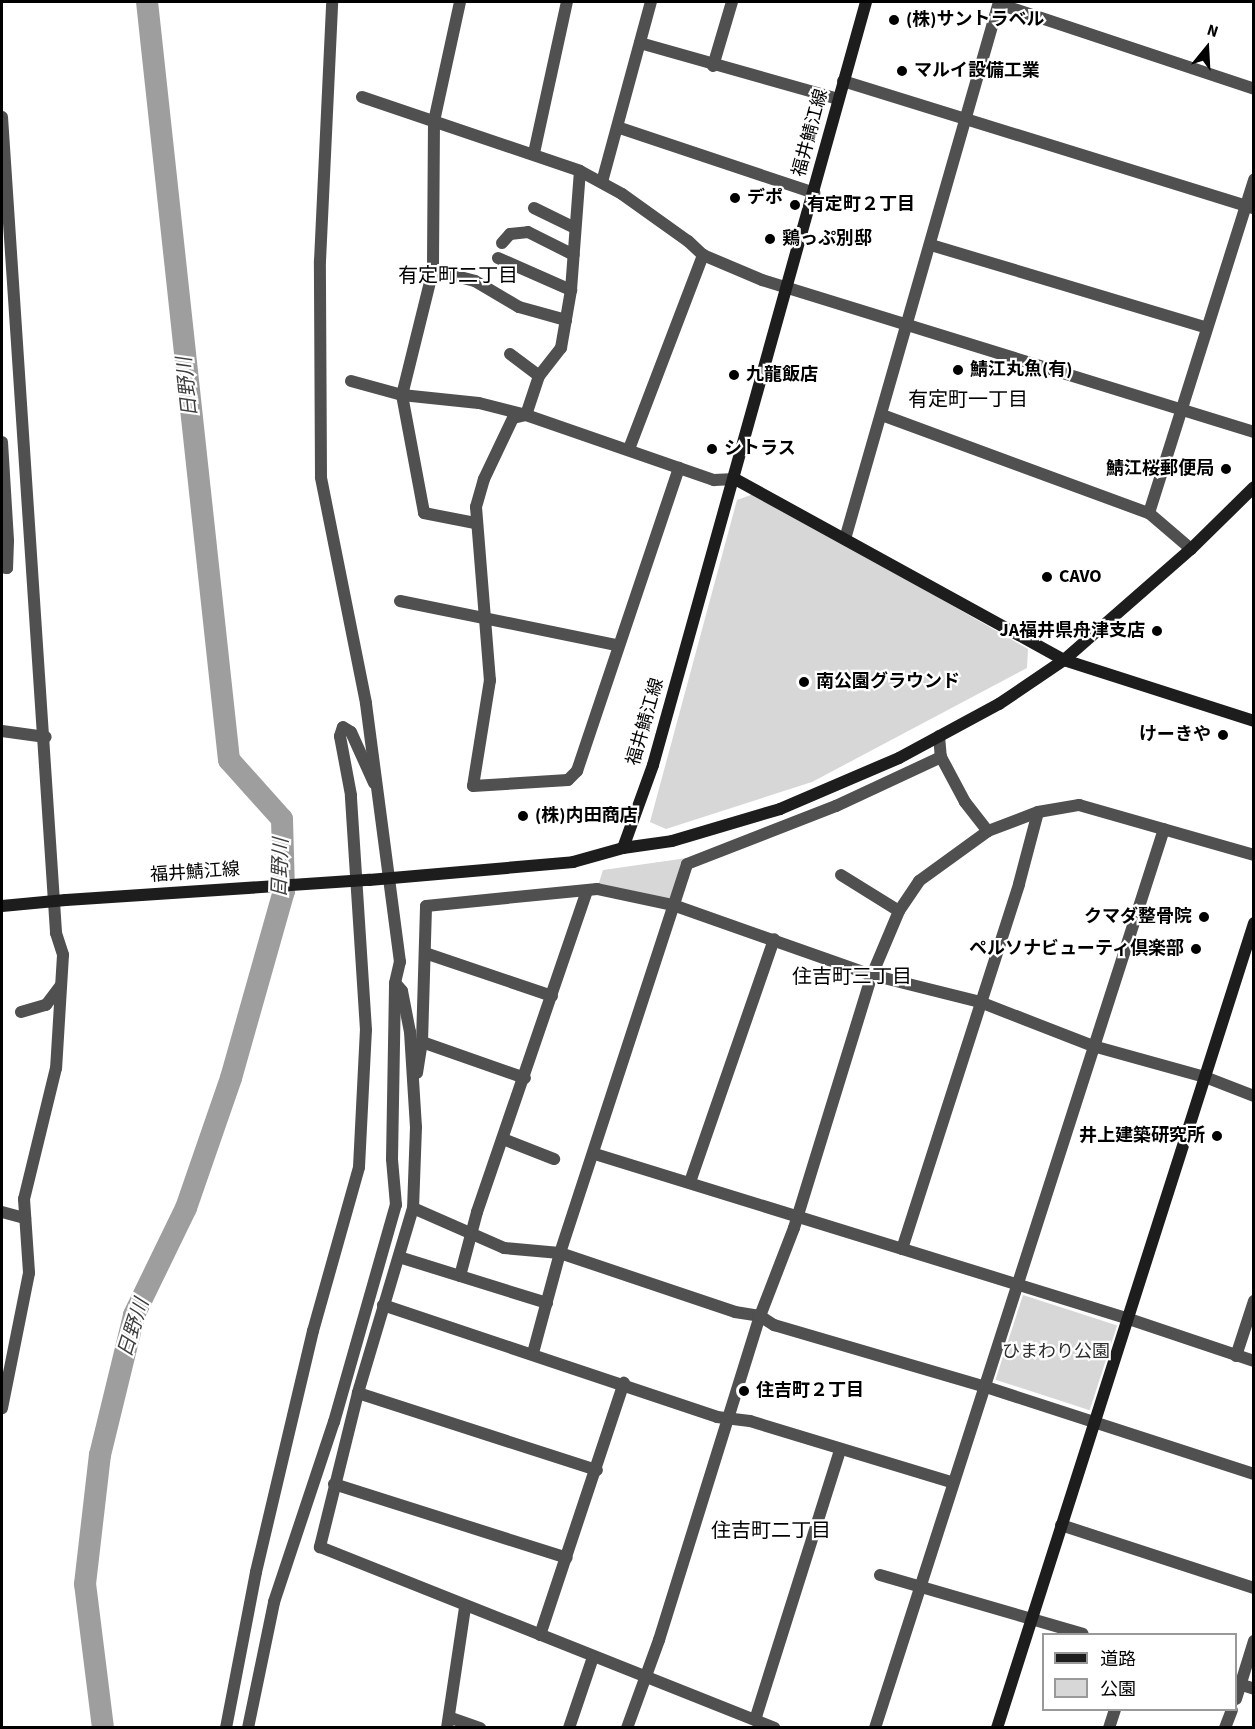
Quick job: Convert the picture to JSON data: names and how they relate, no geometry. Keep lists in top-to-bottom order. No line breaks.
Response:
{"streets":{"street":["福井鯖江線"]},"districts":["有定町二丁目","有定町一丁目","住吉町三丁目","住吉町二丁目"],"water":["日野川"],"parks":["ひまわり公園"],"places":["(株)サントラベル","マルイ設備工業","デポ","有定町２丁目","鶏っぷ別邸","鯖江丸魚(有)","九龍飯店","シトラス","鯖江桜郵便局","CAVO","JA福井県舟津支店","南公園グラウンド","けーきや","(株)内田商店","クマダ整骨院","ペルソナビューティ倶楽部","井上建築研究所","住吉町２丁目"],"legend":["道路","公園"],"north":"top"}
